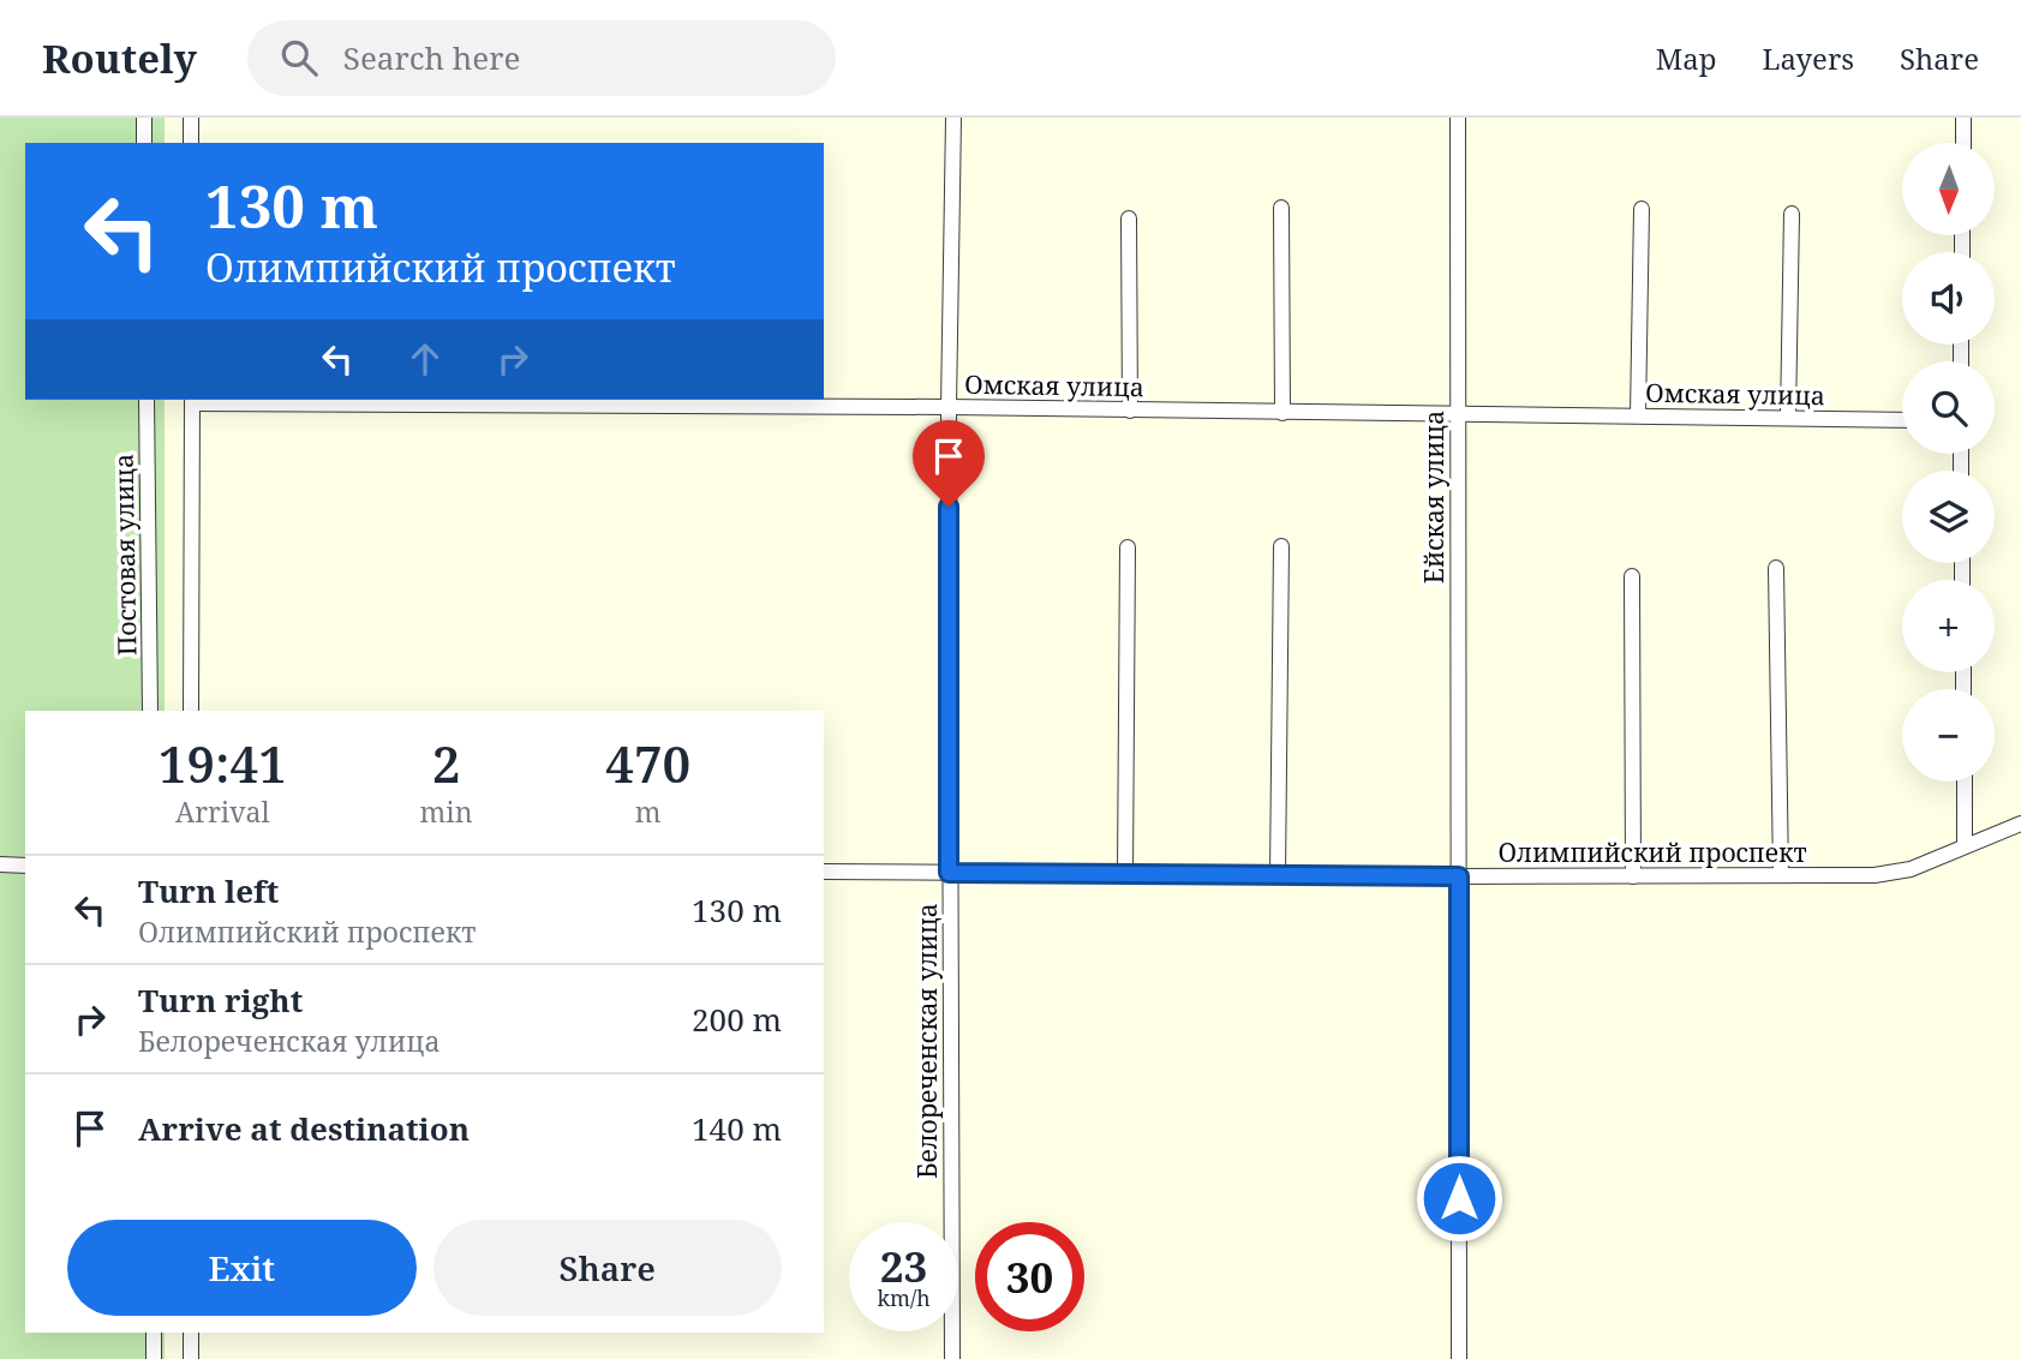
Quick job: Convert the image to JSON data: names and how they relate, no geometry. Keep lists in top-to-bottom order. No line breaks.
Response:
{"streets":{"street":["Омская улица","Ейская улица","Постовая улица","Олимпийский проспект","Белореченская улица"]},"crossings":[["Омская улица","Ейская улица"],["Омская улица","Белореченская улица"],["Ейская улица","Олимпийский проспект"],["Олимпийский проспект","Белореченская улица"]],"north":"bottom","page":{"header":"Routely","search":"Search here","nav":["Map","Layers","Share"],"map_buttons":["+","−"],"turn":["130 m","Олимпийский проспект"],"eta":["19:41","Arrival","2","min","470","m"],"list":[{"name":"Turn left","note":"Олимпийский проспект","value":"130 m"},{"name":"Turn right","note":"Белореченская улица","value":"200 m"},{"name":"Arrive at destination","value":"140 m"}],"buttons":["Exit","Share"],"speed":"23 km/h","limit":"30"}}
